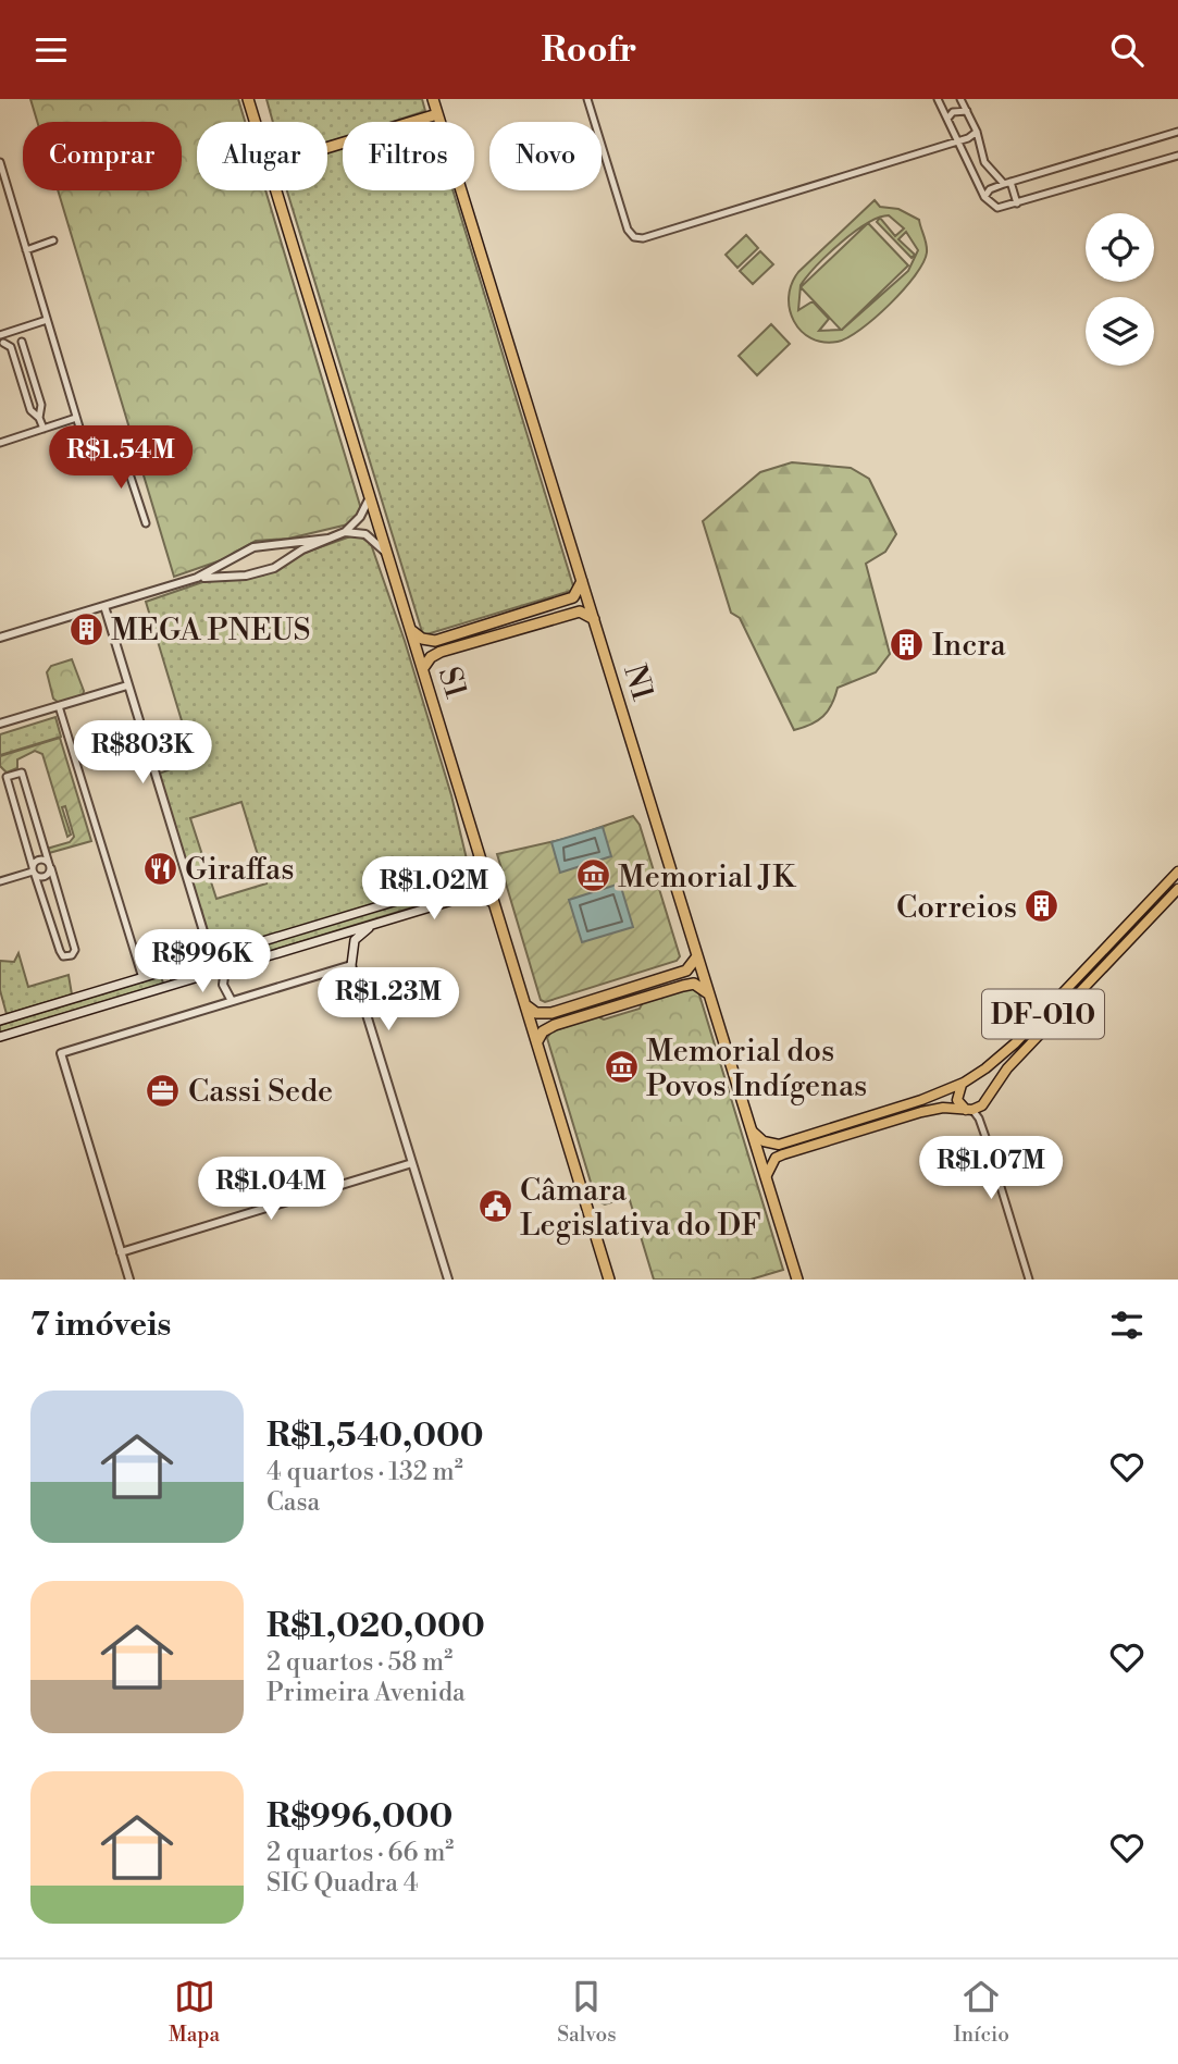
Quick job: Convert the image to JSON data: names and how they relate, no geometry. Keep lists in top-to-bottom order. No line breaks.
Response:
{"streets":{"highway":["S1","N1"],"main road":["DF-010"]},"crossings":[["N1","DF-010"]],"places":{"building":["MEGA PNEUS","Incra","Correios"],"restaurant":["Giraffas"],"museum":["Memorial JK","Memorial dos Povos Indígenas"],"office":["Cassi Sede"],"public building":["Câmara Legislativa do DF"]},"page":{"header":"Roofr","chip":["Comprar","Alugar","Filtros","Novo"],"price":["R$1.54M","R$803K","R$1.02M","R$996K","R$1.23M","R$1.07M","R$1.04M"],"heading":"7 imóveis","list":[{"name":"R$1,540,000","note":"4 quartos · 132 m² · Casa"},{"name":"R$1,020,000","note":"2 quartos · 58 m² · Primeira Avenida"},{"name":"R$996,000","note":"2 quartos · 66 m² · SIG Quadra 4"}],"tabs":["Mapa","Salvos","Início"]}}
